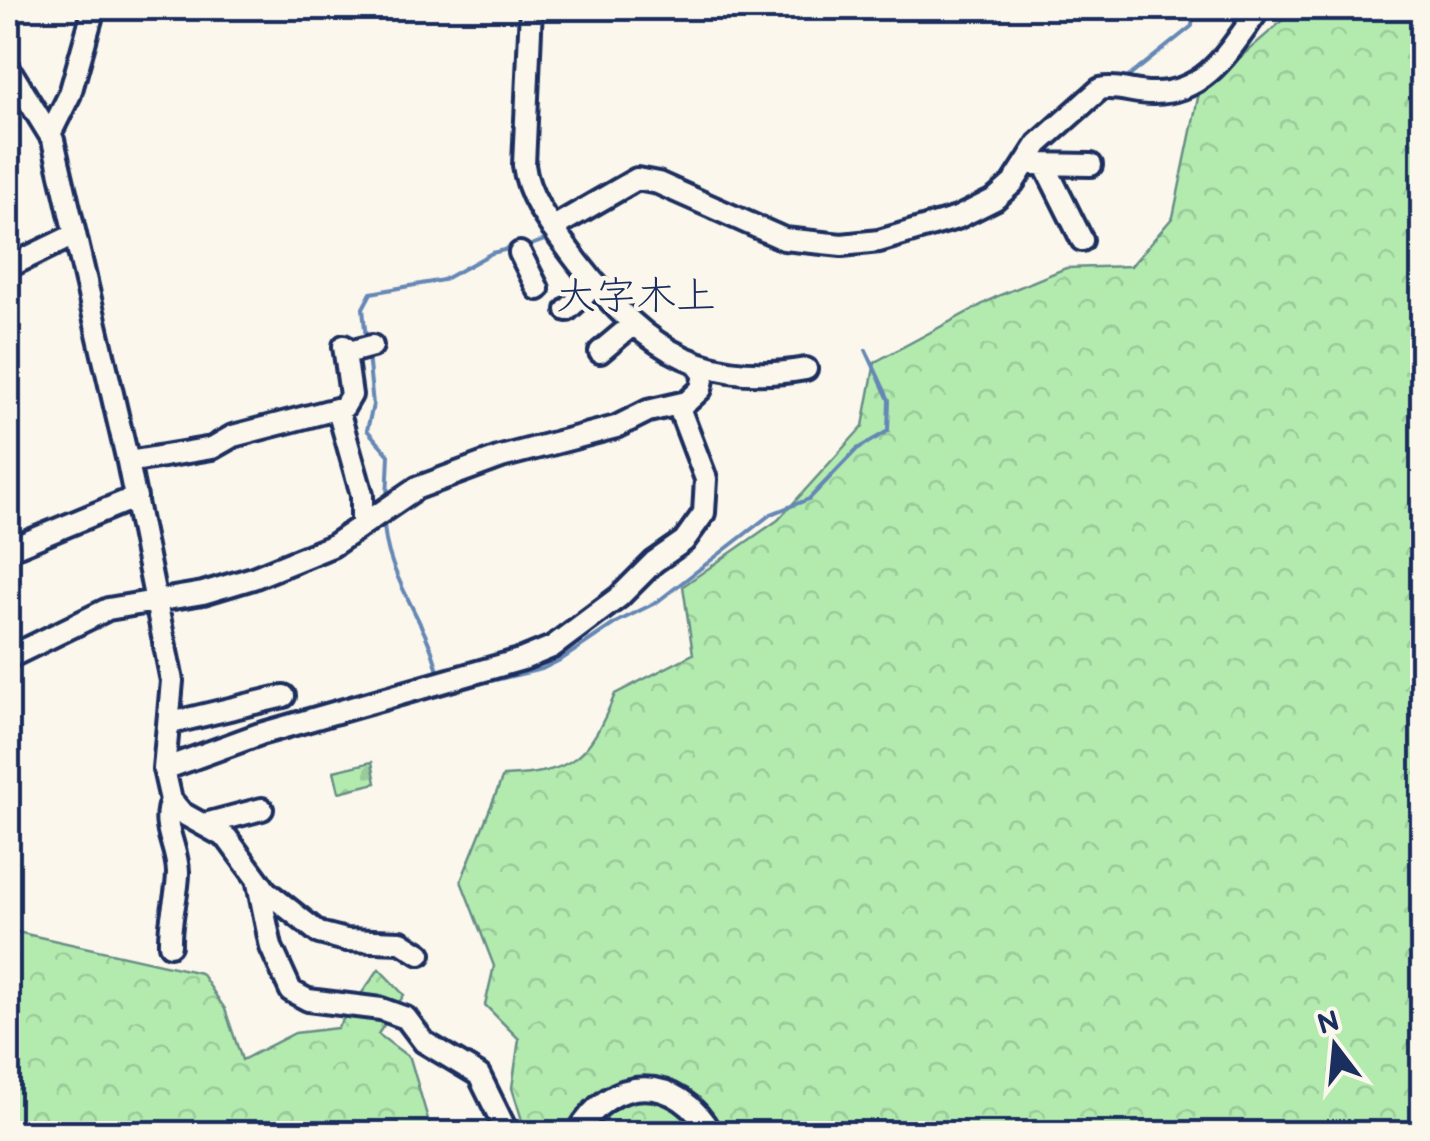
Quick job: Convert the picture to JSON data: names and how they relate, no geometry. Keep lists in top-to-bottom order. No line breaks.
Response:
{"districts":["大字木上"],"north":"top"}
